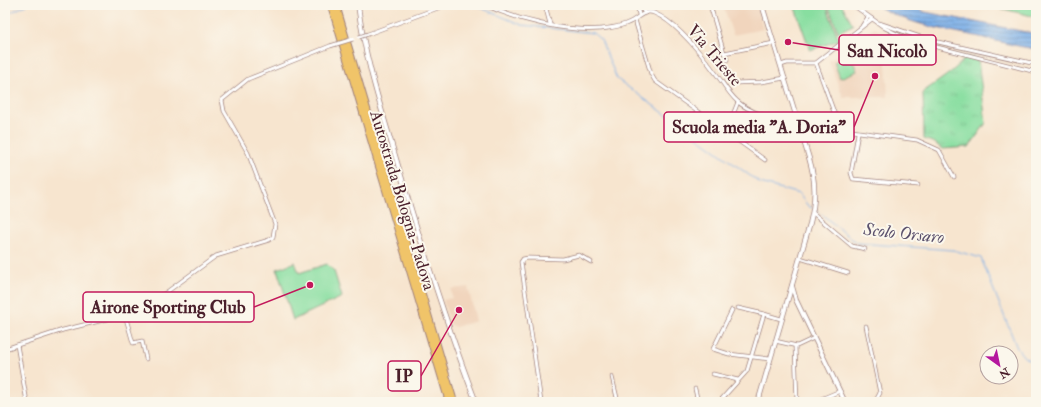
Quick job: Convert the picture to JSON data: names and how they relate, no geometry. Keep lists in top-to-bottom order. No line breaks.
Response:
{"streets":{"highway":["Autostrada Bologna-Padova"],"street":["Via Trieste"]},"water":["Scolo Orsaro"],"places":["San Nicolò","Scuola media \"A. Doria\"","Airone Sporting Club","IP"],"north":"bottom right"}
